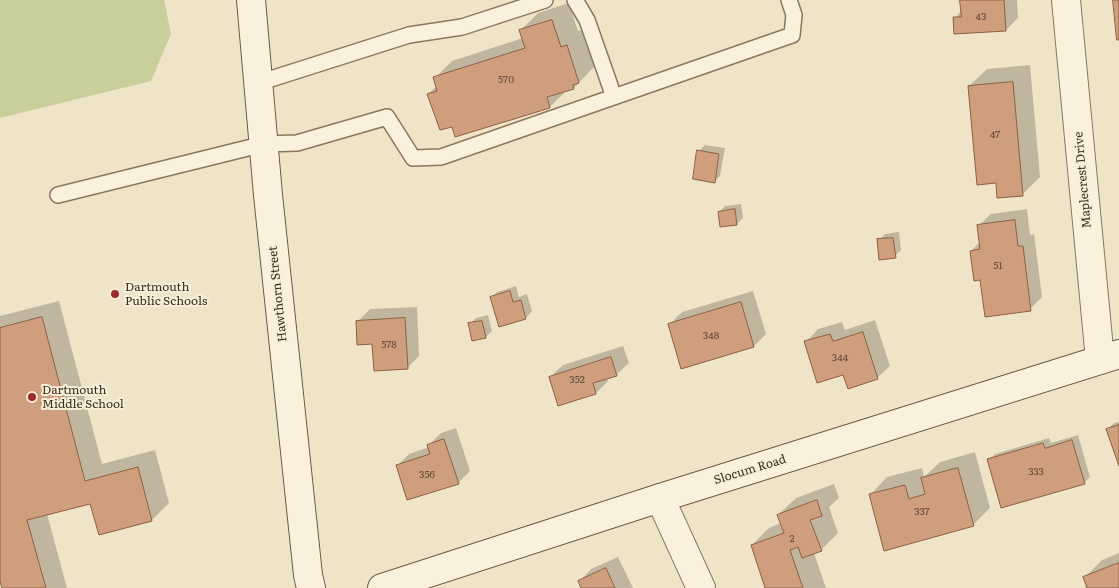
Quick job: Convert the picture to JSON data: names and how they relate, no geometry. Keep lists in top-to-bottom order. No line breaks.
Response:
{"streets":{"main road":["Maplecrest Drive","Hawthorn Street","Slocum Road"]},"crossings":[["Maplecrest Drive","Slocum Road"]],"places":["Dartmouth Public Schools","Dartmouth Middle School"],"house_numbers":["43","570","47","51","348","578","344","352","333","356","337","2"]}
